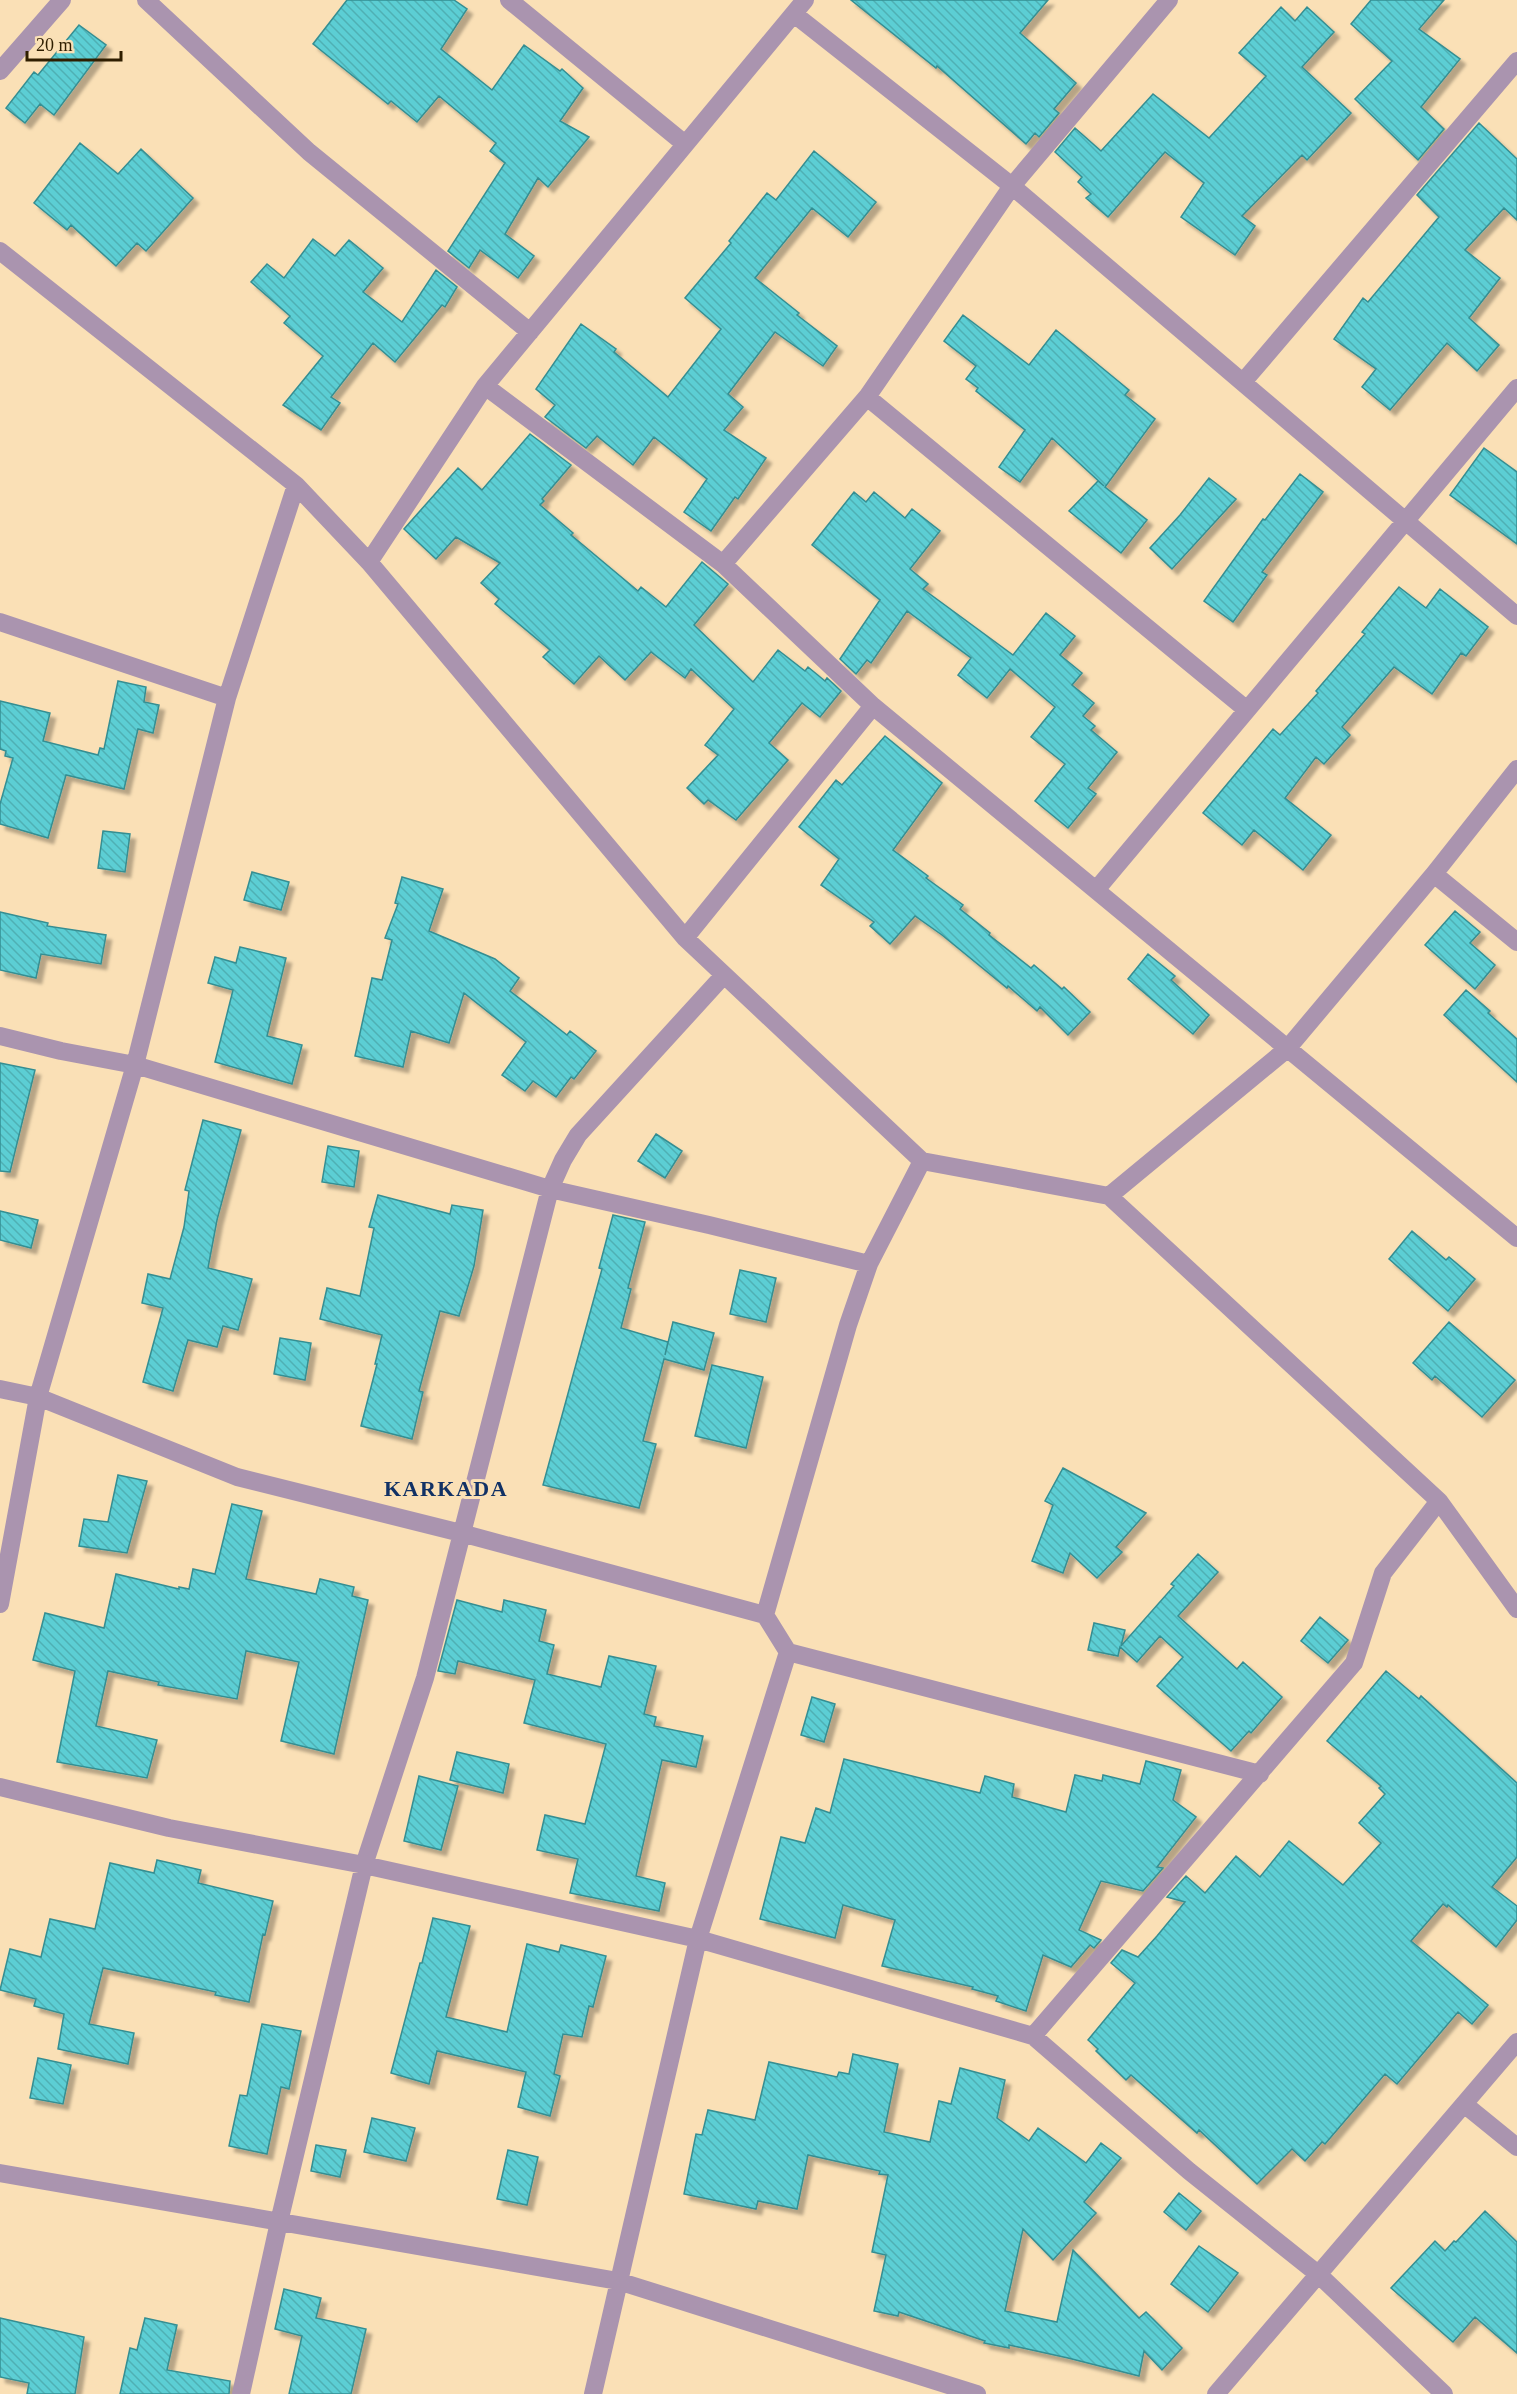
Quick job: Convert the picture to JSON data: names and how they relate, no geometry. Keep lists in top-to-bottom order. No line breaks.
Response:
{"districts":["KARKADA"],"scale_bar":"20 m"}
